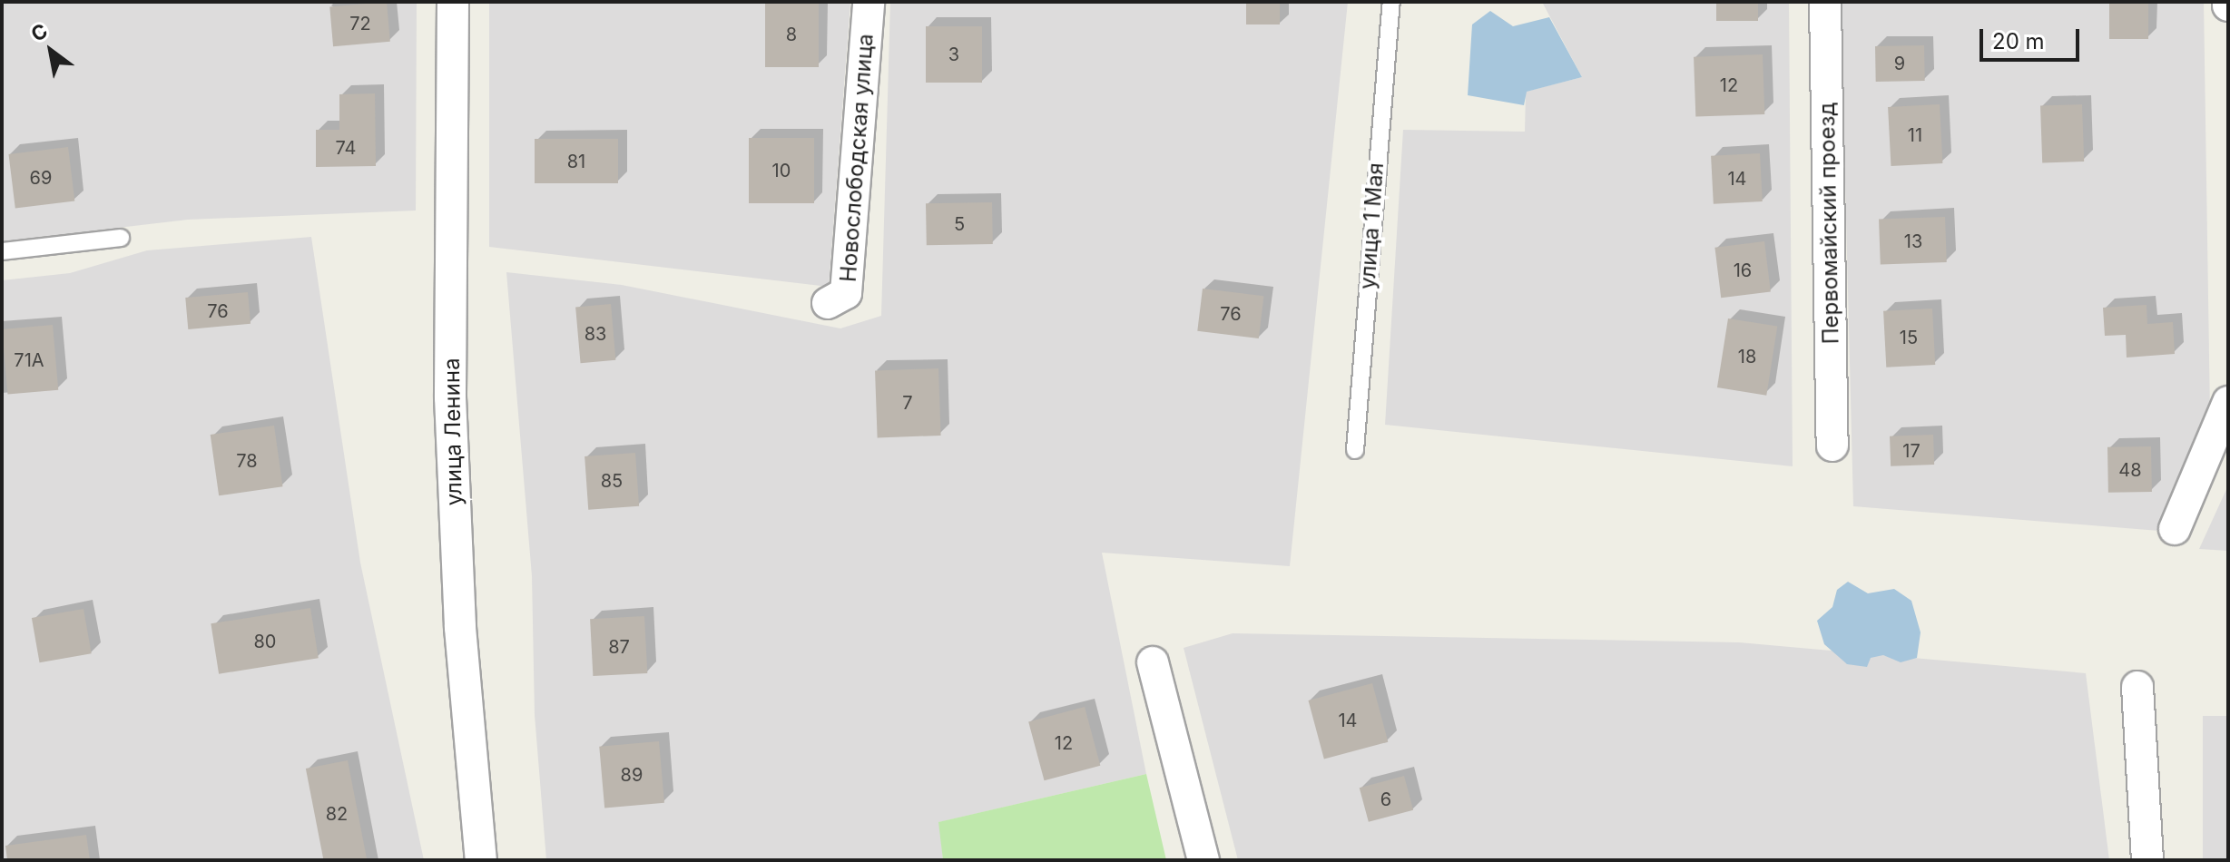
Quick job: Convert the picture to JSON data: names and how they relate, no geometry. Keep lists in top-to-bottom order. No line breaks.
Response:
{"streets":{"street":["Новослободская улица","Первомайский проезд","улица Ленина"],"lane":["улица 1 Мая"]},"house_numbers":["72","8","3","9","12","11","74","81","10","69","14","5","13","16","76","76","83","15","18","71А","7","17","78","48","85","80","87","14","12","89","6","82"],"scale_bar":"20 m","north":"top left"}
